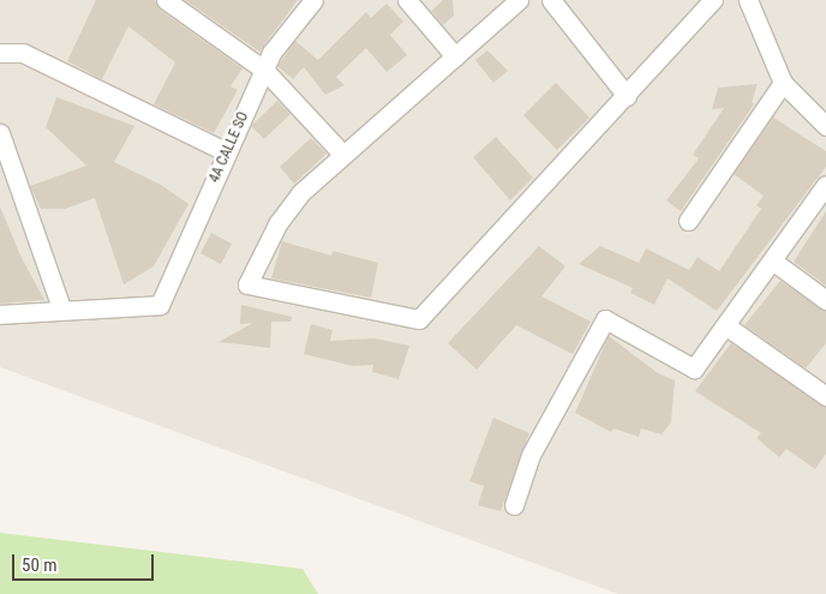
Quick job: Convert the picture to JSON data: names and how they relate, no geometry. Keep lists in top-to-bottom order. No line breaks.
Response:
{"streets":{"street":["4A CALLE SO"]},"scale_bar":"50 m"}
